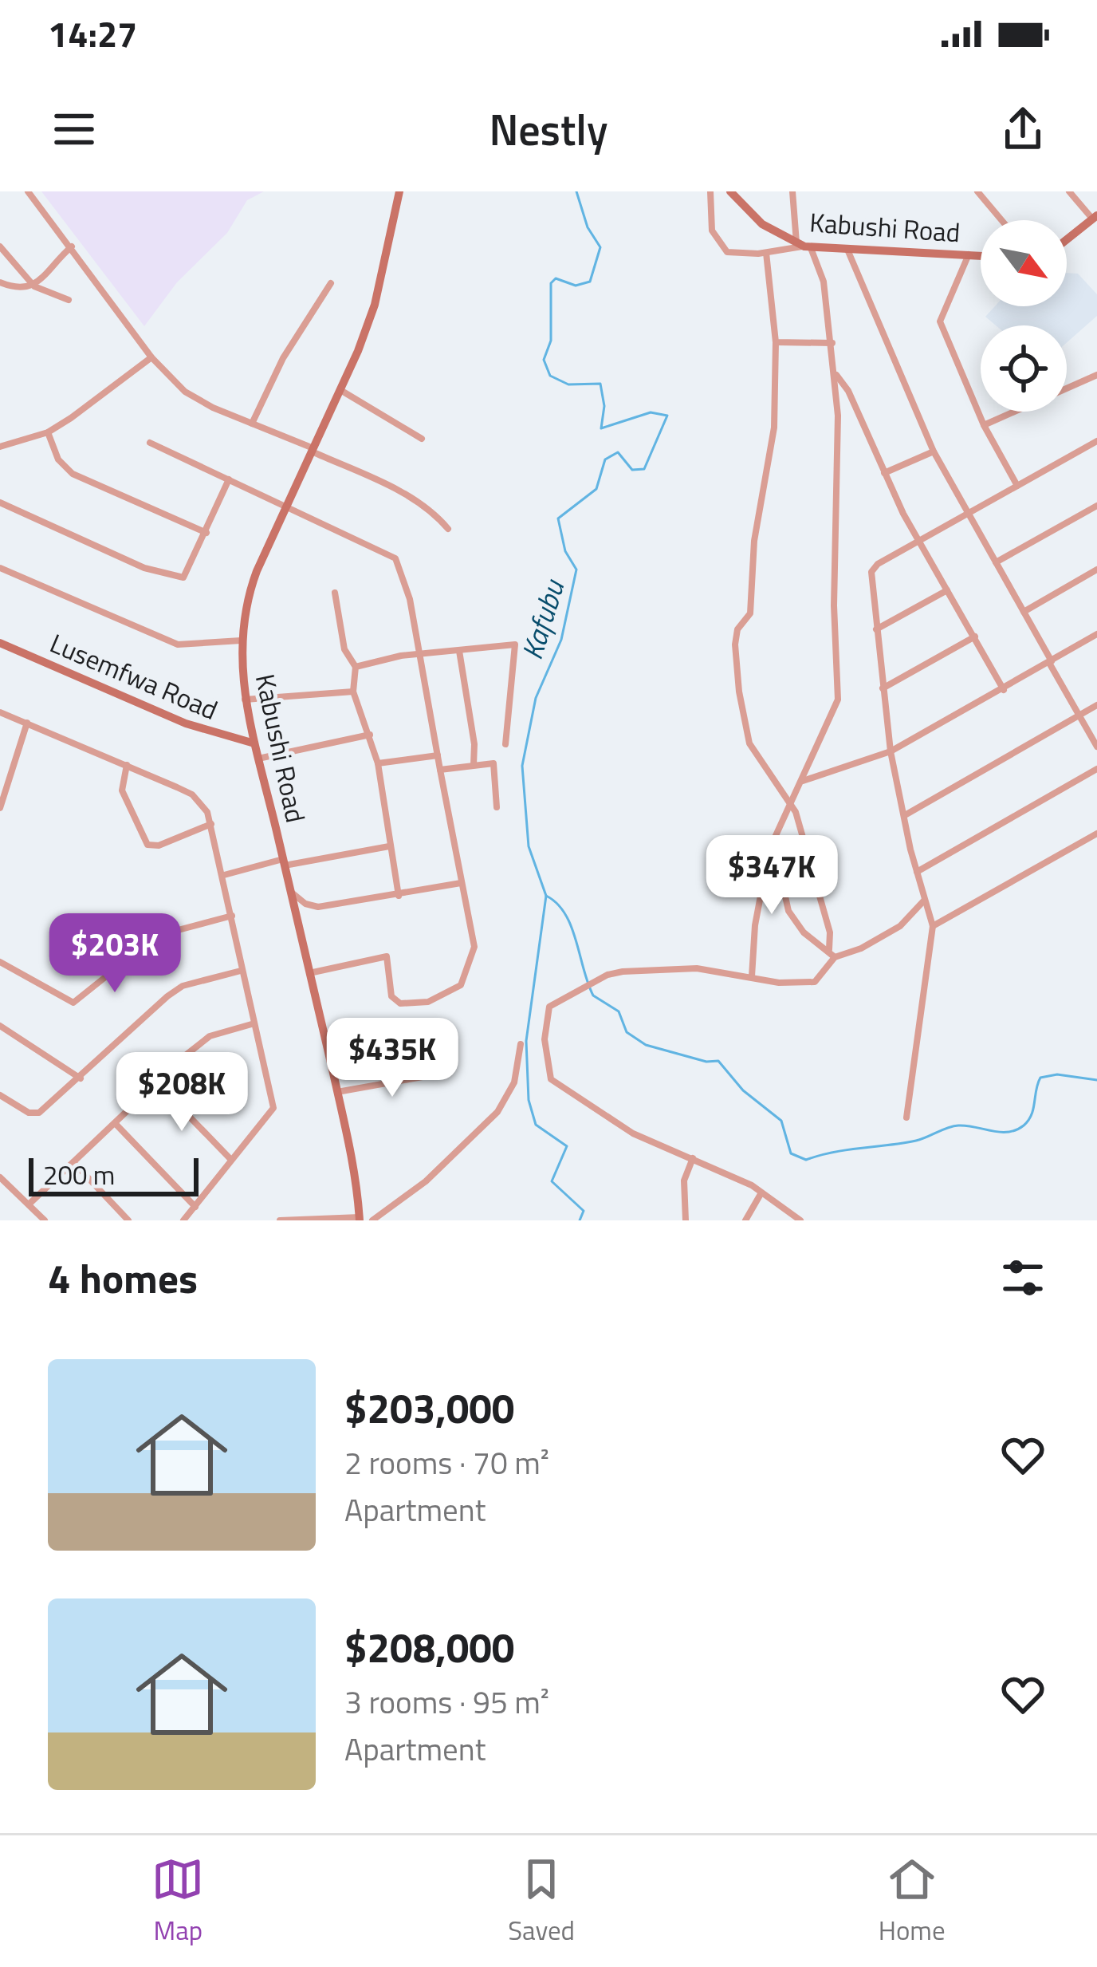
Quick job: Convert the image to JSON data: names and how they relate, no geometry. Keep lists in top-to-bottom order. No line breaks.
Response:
{"streets":{"main road":["Kabushi Road","Lusemfwa Road"]},"crossings":[["Kabushi Road","Lusemfwa Road"]],"water":["Kafubu"],"scale_bar":"200 m","north":"bottom right","page":{"status":"14:27","header":"Nestly","price":["$347K","$203K","$435K","$208K"],"scale":"200 m","heading":"4 homes","list":[{"name":"$203,000","note":"2 rooms · 70 m² · Apartment"},{"name":"$208,000","note":"3 rooms · 95 m² · Apartment"}],"tabs":["Map","Saved","Home"]}}
